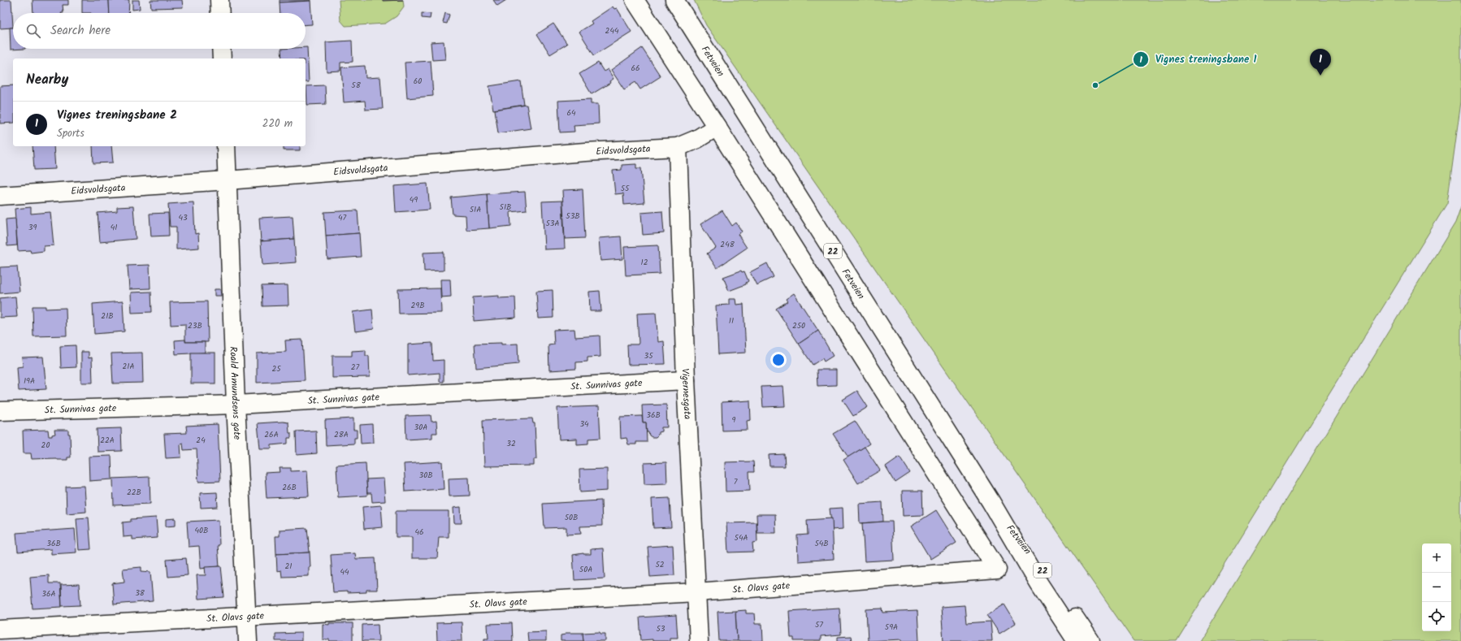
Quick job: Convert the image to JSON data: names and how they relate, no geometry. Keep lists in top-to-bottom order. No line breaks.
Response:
{"streets":{"main road":["Fetveien","Eidsvoldsgata","22","St. Sunnivas gate","Roald Amundsens gate","Vigernesgata","St. Olavs gate"]},"crossings":[["Eidsvoldsgata","Roald Amundsens gate"],["Eidsvoldsgata","Vigernesgata"],["Eidsvoldsgata","St. Olavs gate"],["St. Sunnivas gate","Roald Amundsens gate"],["St. Sunnivas gate","Vigernesgata"],["Roald Amundsens gate","St. Olavs gate"],["Vigernesgata","St. Olavs gate"]],"places":["Vignes treningsbane 1"],"house_numbers":["244","66","60","58","64","55","49","51B","51A","53B","43","47","53A","39","41","248","12","29B","21B","11","23B","250","35","21A","27","25","19A","36B","9","34","30A","26A","28A","22A","24","32","20","30B","7","26B","22B","50B","40B","46","54A","36B","54B","52","21","50A","44","38","36A","57","59A","53"],"page":{"search":"Search here","pins":"1","heading":"Nearby","list":[{"mark":"1","name":"Vignes treningsbane 2","note":"Sports","value":"220 m"}],"map_buttons":["+","−"]}}
